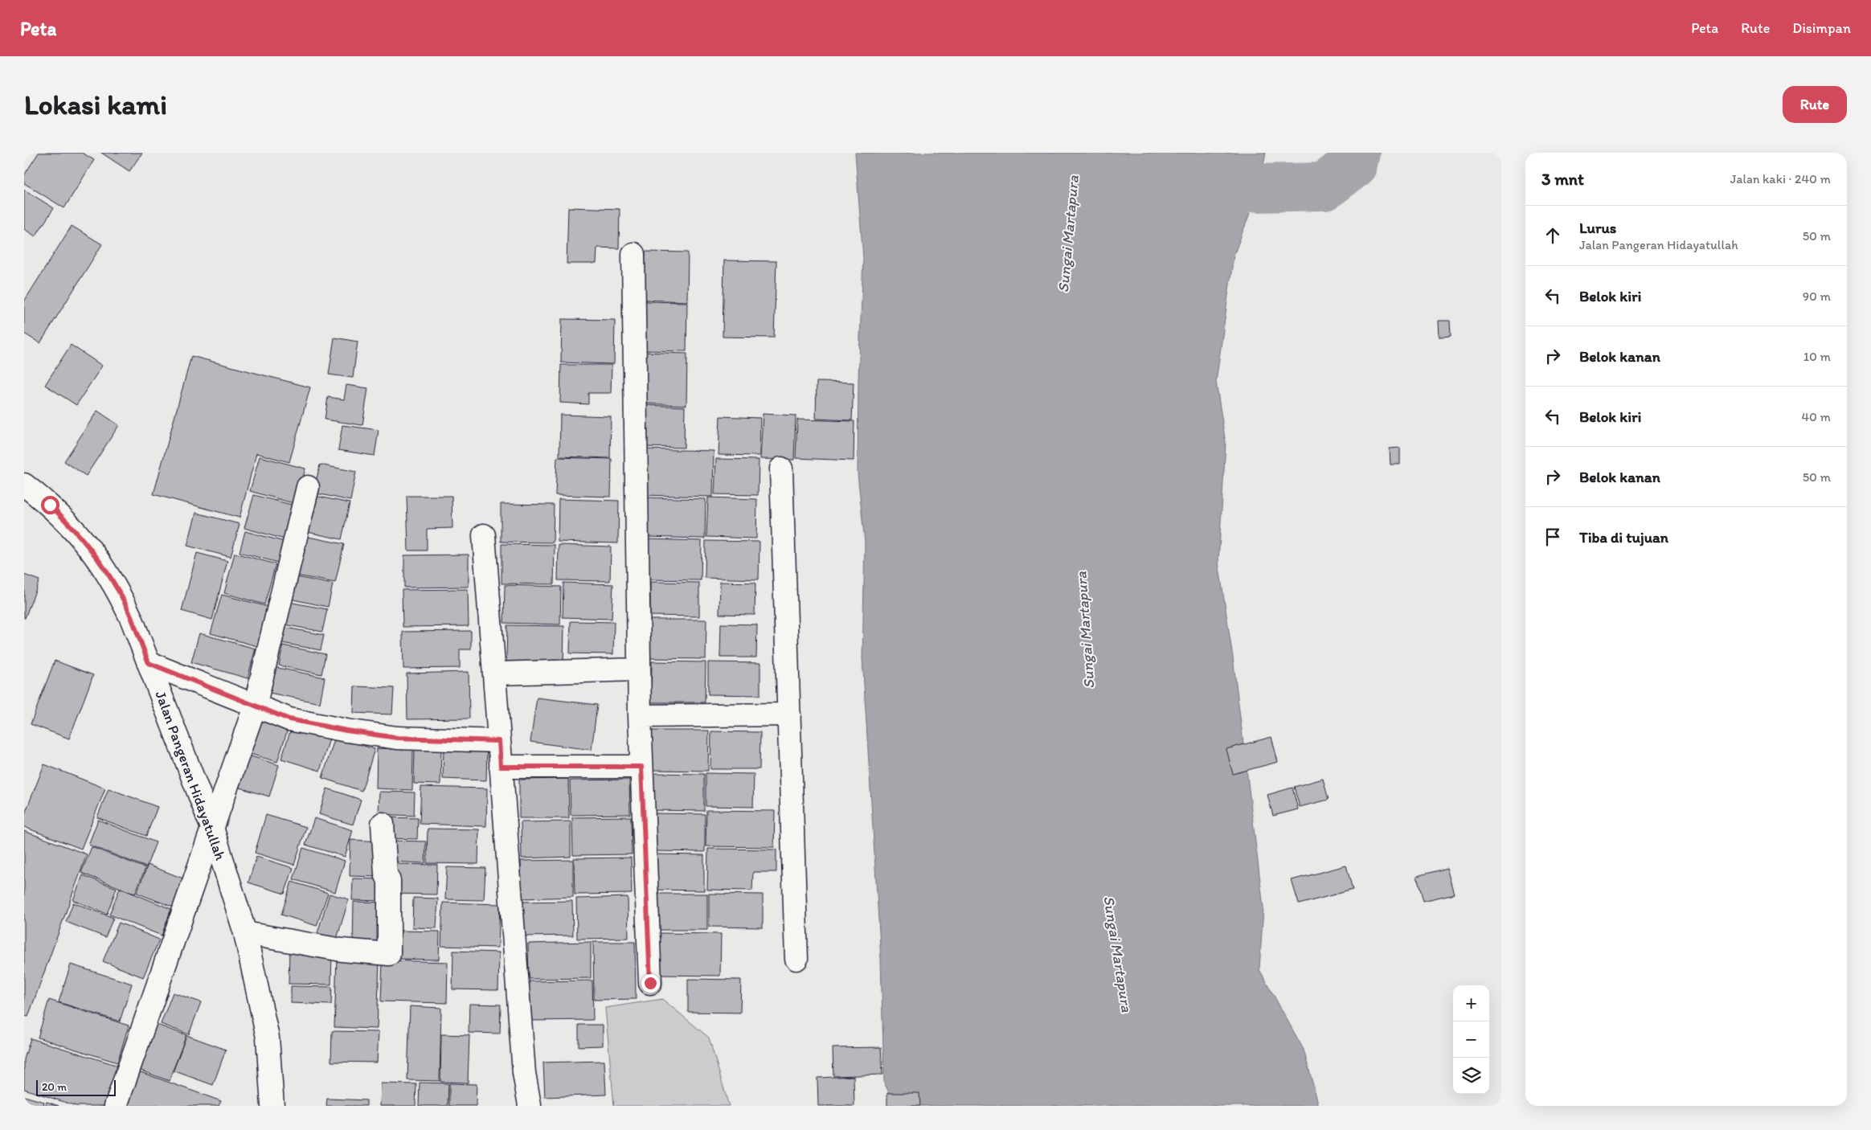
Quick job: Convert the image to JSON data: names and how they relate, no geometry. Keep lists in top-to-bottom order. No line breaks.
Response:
{"streets":{"street":["Jalan Pangeran Hidayatullah"]},"water":["Sungai Martapura"],"scale_bar":"20 m","page":{"header":"Peta","nav":["Peta","Rute","Disimpan"],"buttons":"Rute","title":"Lokasi kami","heading":["3 mnt","Jalan kaki · 240 m"],"list":[["Lurus","Jalan Pangeran Hidayatullah","50 m"],["Belok kiri","90 m"],["Belok kanan","10 m"],["Belok kiri","40 m"],["Belok kanan","50 m"],"Tiba di tujuan"],"map_buttons":["+","−"],"scale":"20 m"}}
